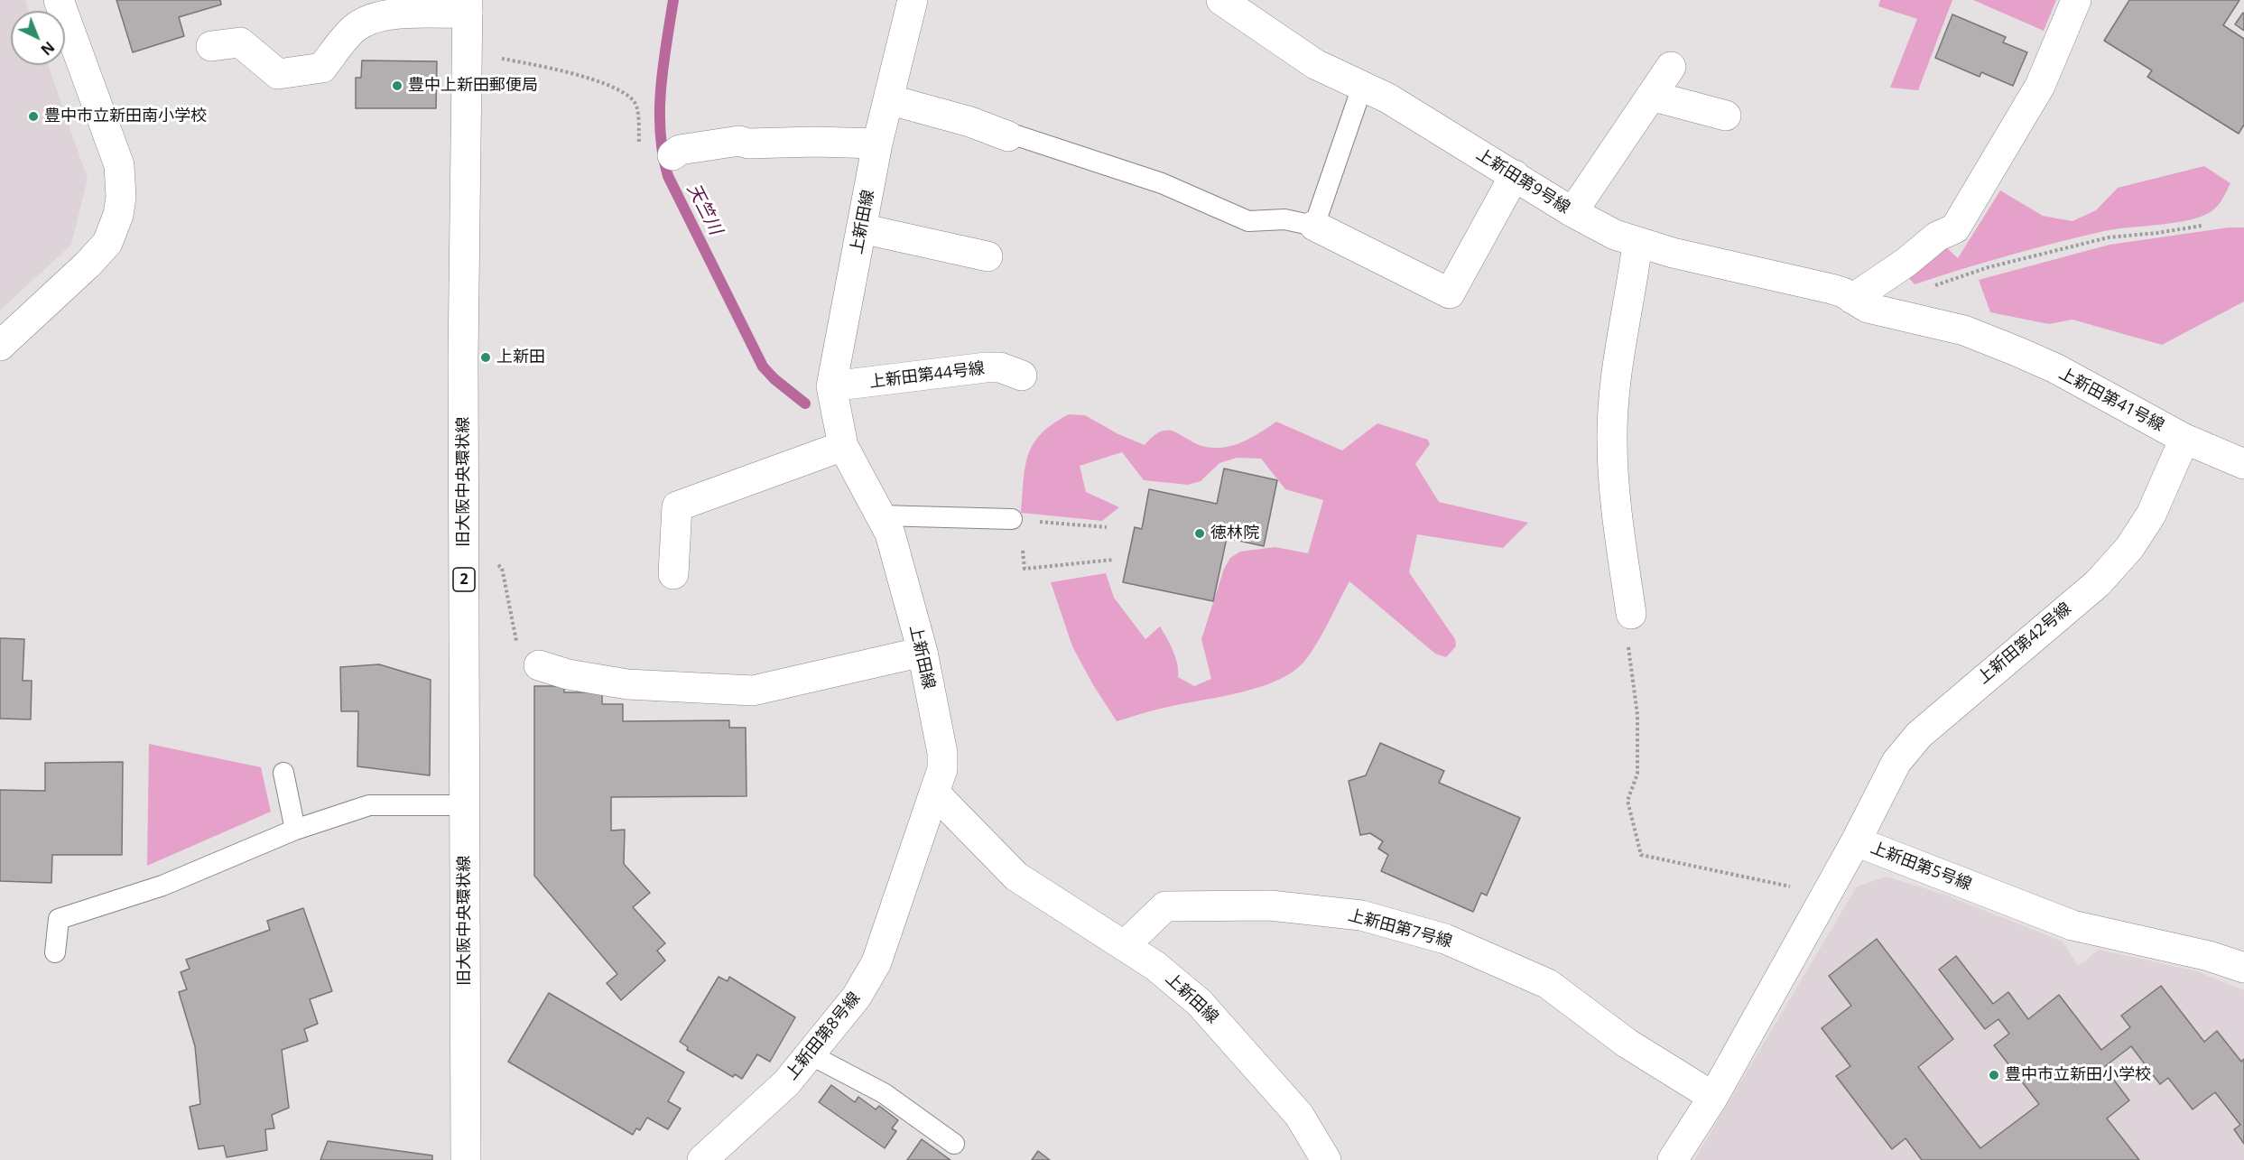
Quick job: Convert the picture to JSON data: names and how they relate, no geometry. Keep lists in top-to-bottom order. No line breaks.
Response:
{"streets":{"street":["上新田第9号線","上新田線","上新田第44号線","上新田第41号線","旧大阪中央環状線","2","上新田第42号線","上新田第5号線","上新田第7号線","上新田第8号線"]},"crossings":[["上新田第9号線","上新田第41号線"],["上新田線","上新田第44号線"],["上新田線","上新田第7号線"],["上新田線","上新田第8号線"],["上新田第41号線","上新田第42号線"],["上新田第42号線","上新田第5号線"],["上新田第5号線","上新田第7号線"]],"water":["天竺川"],"places":["豊中上新田郵便局","豊中市立新田南小学校","上新田","徳林院","豊中市立新田小学校"],"north":"bottom right"}
